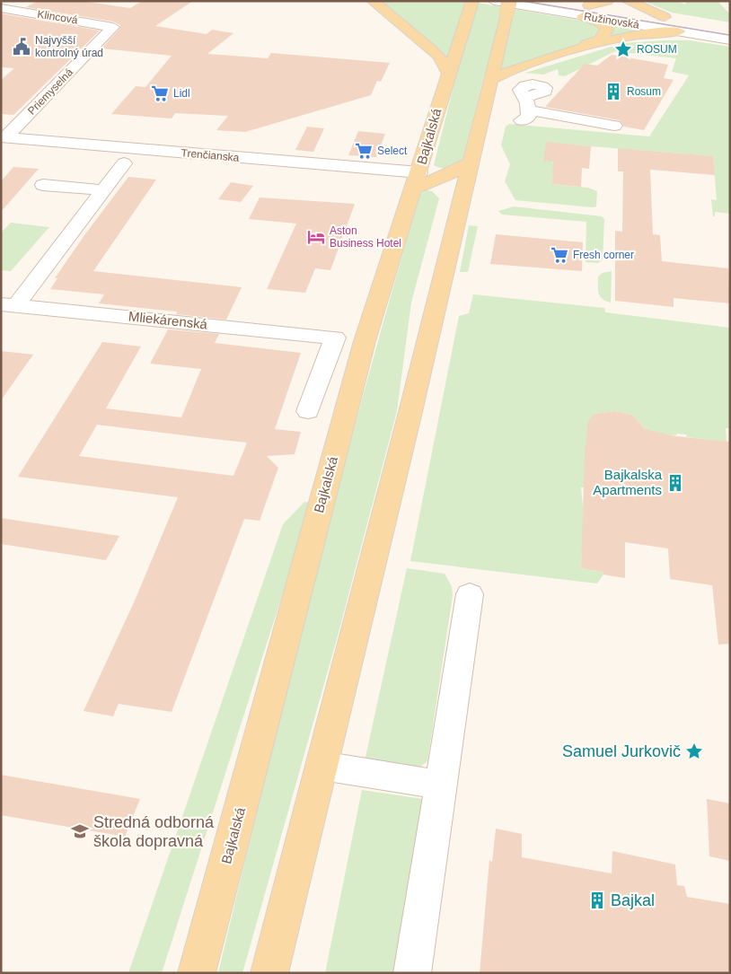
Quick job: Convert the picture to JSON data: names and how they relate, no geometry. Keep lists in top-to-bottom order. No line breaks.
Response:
{"streets":{"main road":["Bajkalská"],"street":["Klincová","Ružinovská","Priemyselná","Trenčianska","Mliekárenská"]},"crossings":[["Klincová","Priemyselná"],["Priemyselná","Trenčianska"],["Bajkalská","Trenčianska"]],"places":{"public building":["Najvyšší kontrolný úrad"],"place":["ROSUM","Samuel Jurkovič"],"building":["Rosum","Bajkalska Apartments","Bajkal"],"supermarket":["Lidl","Select","Fresh corner"],"hotel":["Aston Business Hotel"],"school or university":["Stredná odborná škola dopravná"]}}
